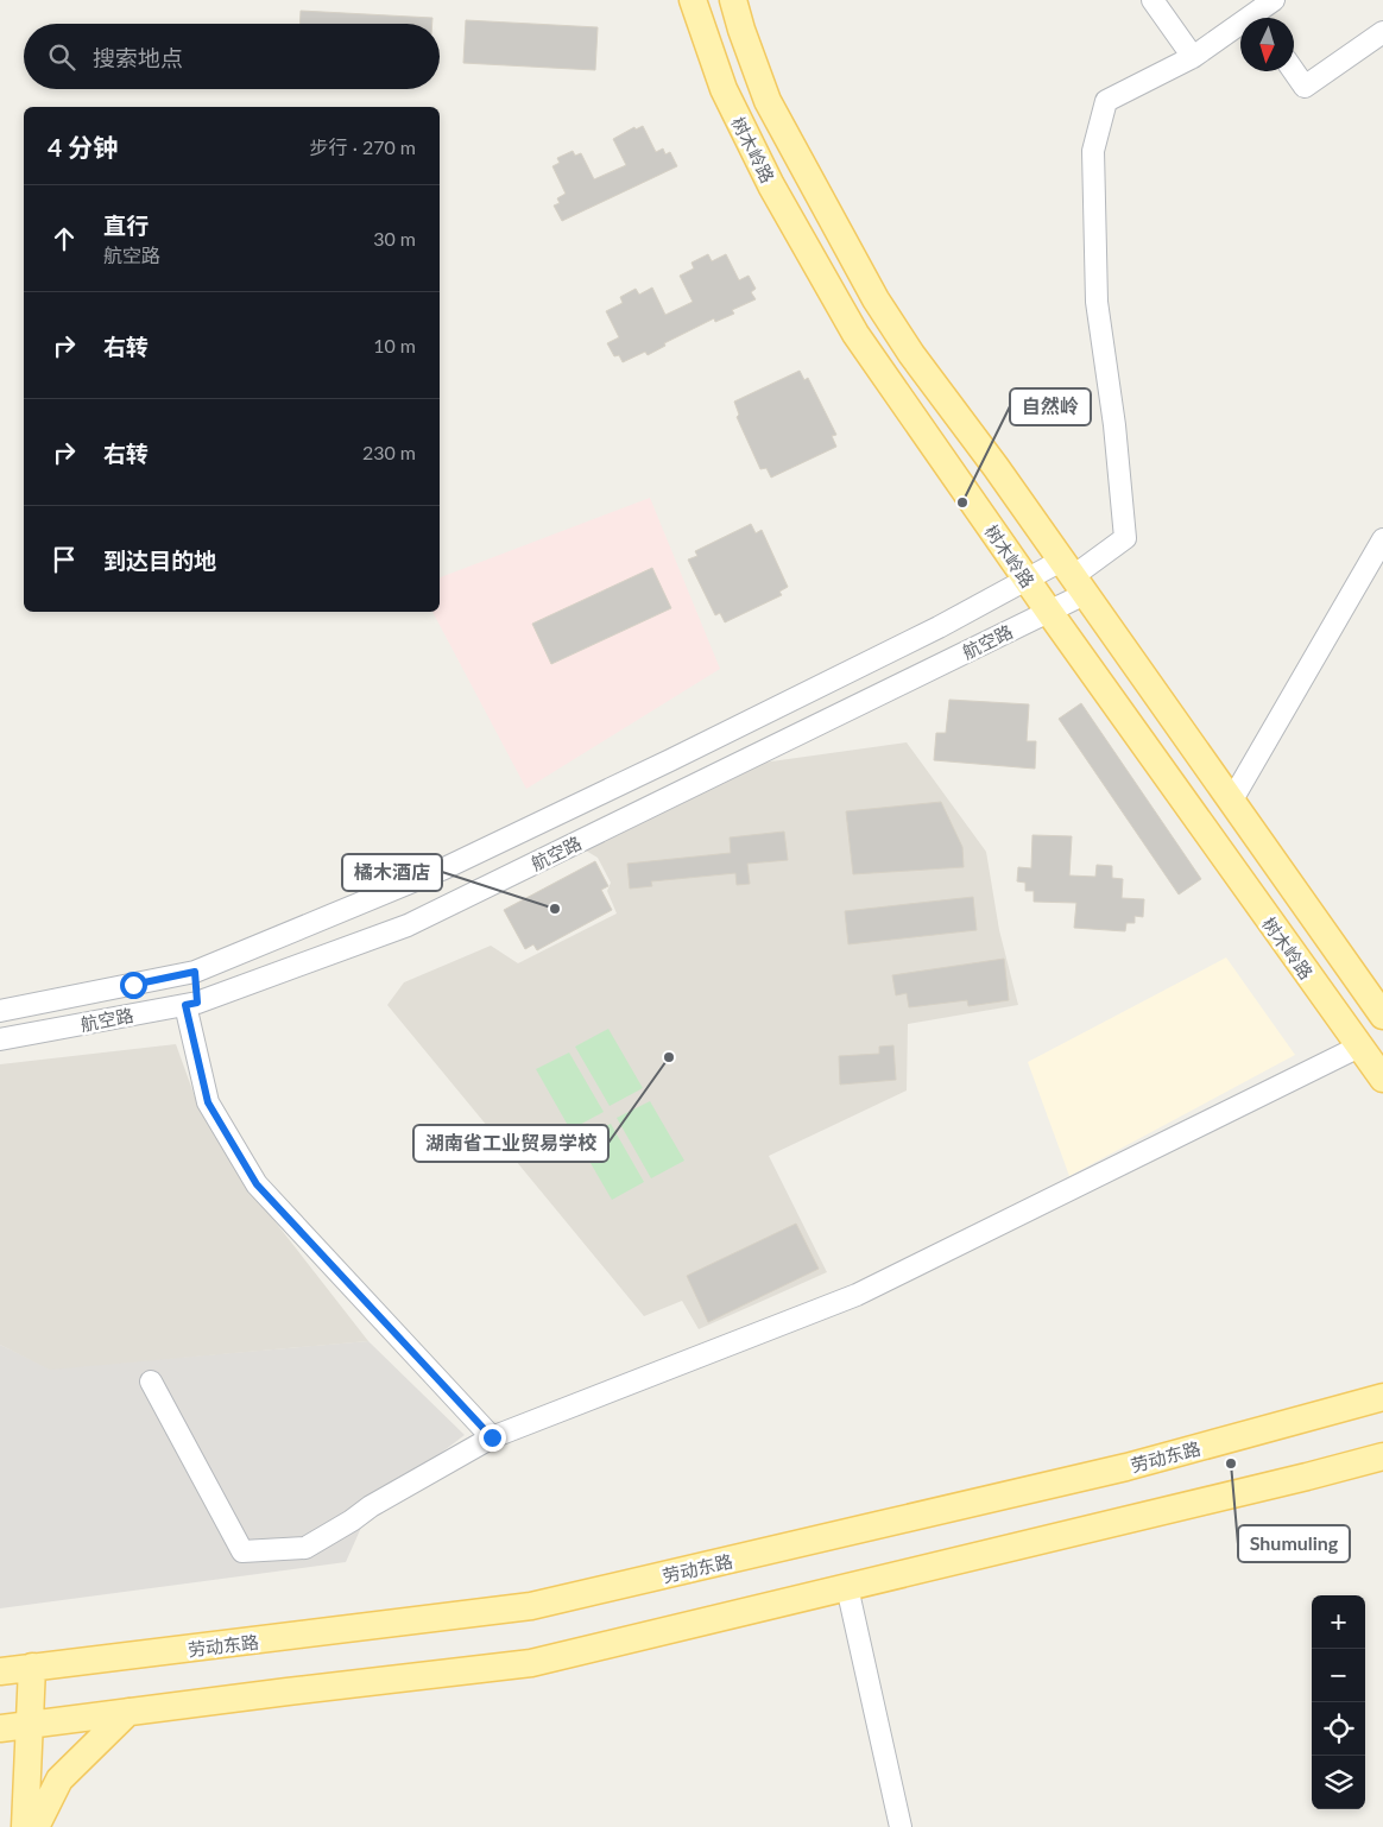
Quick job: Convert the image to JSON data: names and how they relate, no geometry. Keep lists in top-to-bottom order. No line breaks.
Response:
{"streets":{"main road":["树木岭路","劳动东路"],"street":["航空路"]},"crossings":[["树木岭路","航空路"]],"places":["自然岭","橘木酒店","湖南省工业贸易学校","Shumuling"],"north":"bottom","page":{"search":"搜索地点","heading":["4 分钟","步行 · 270 m"],"list":[["直行","航空路","30 m"],["右转","10 m"],["右转","230 m"],"到达目的地"],"map_buttons":["+","−"]}}
